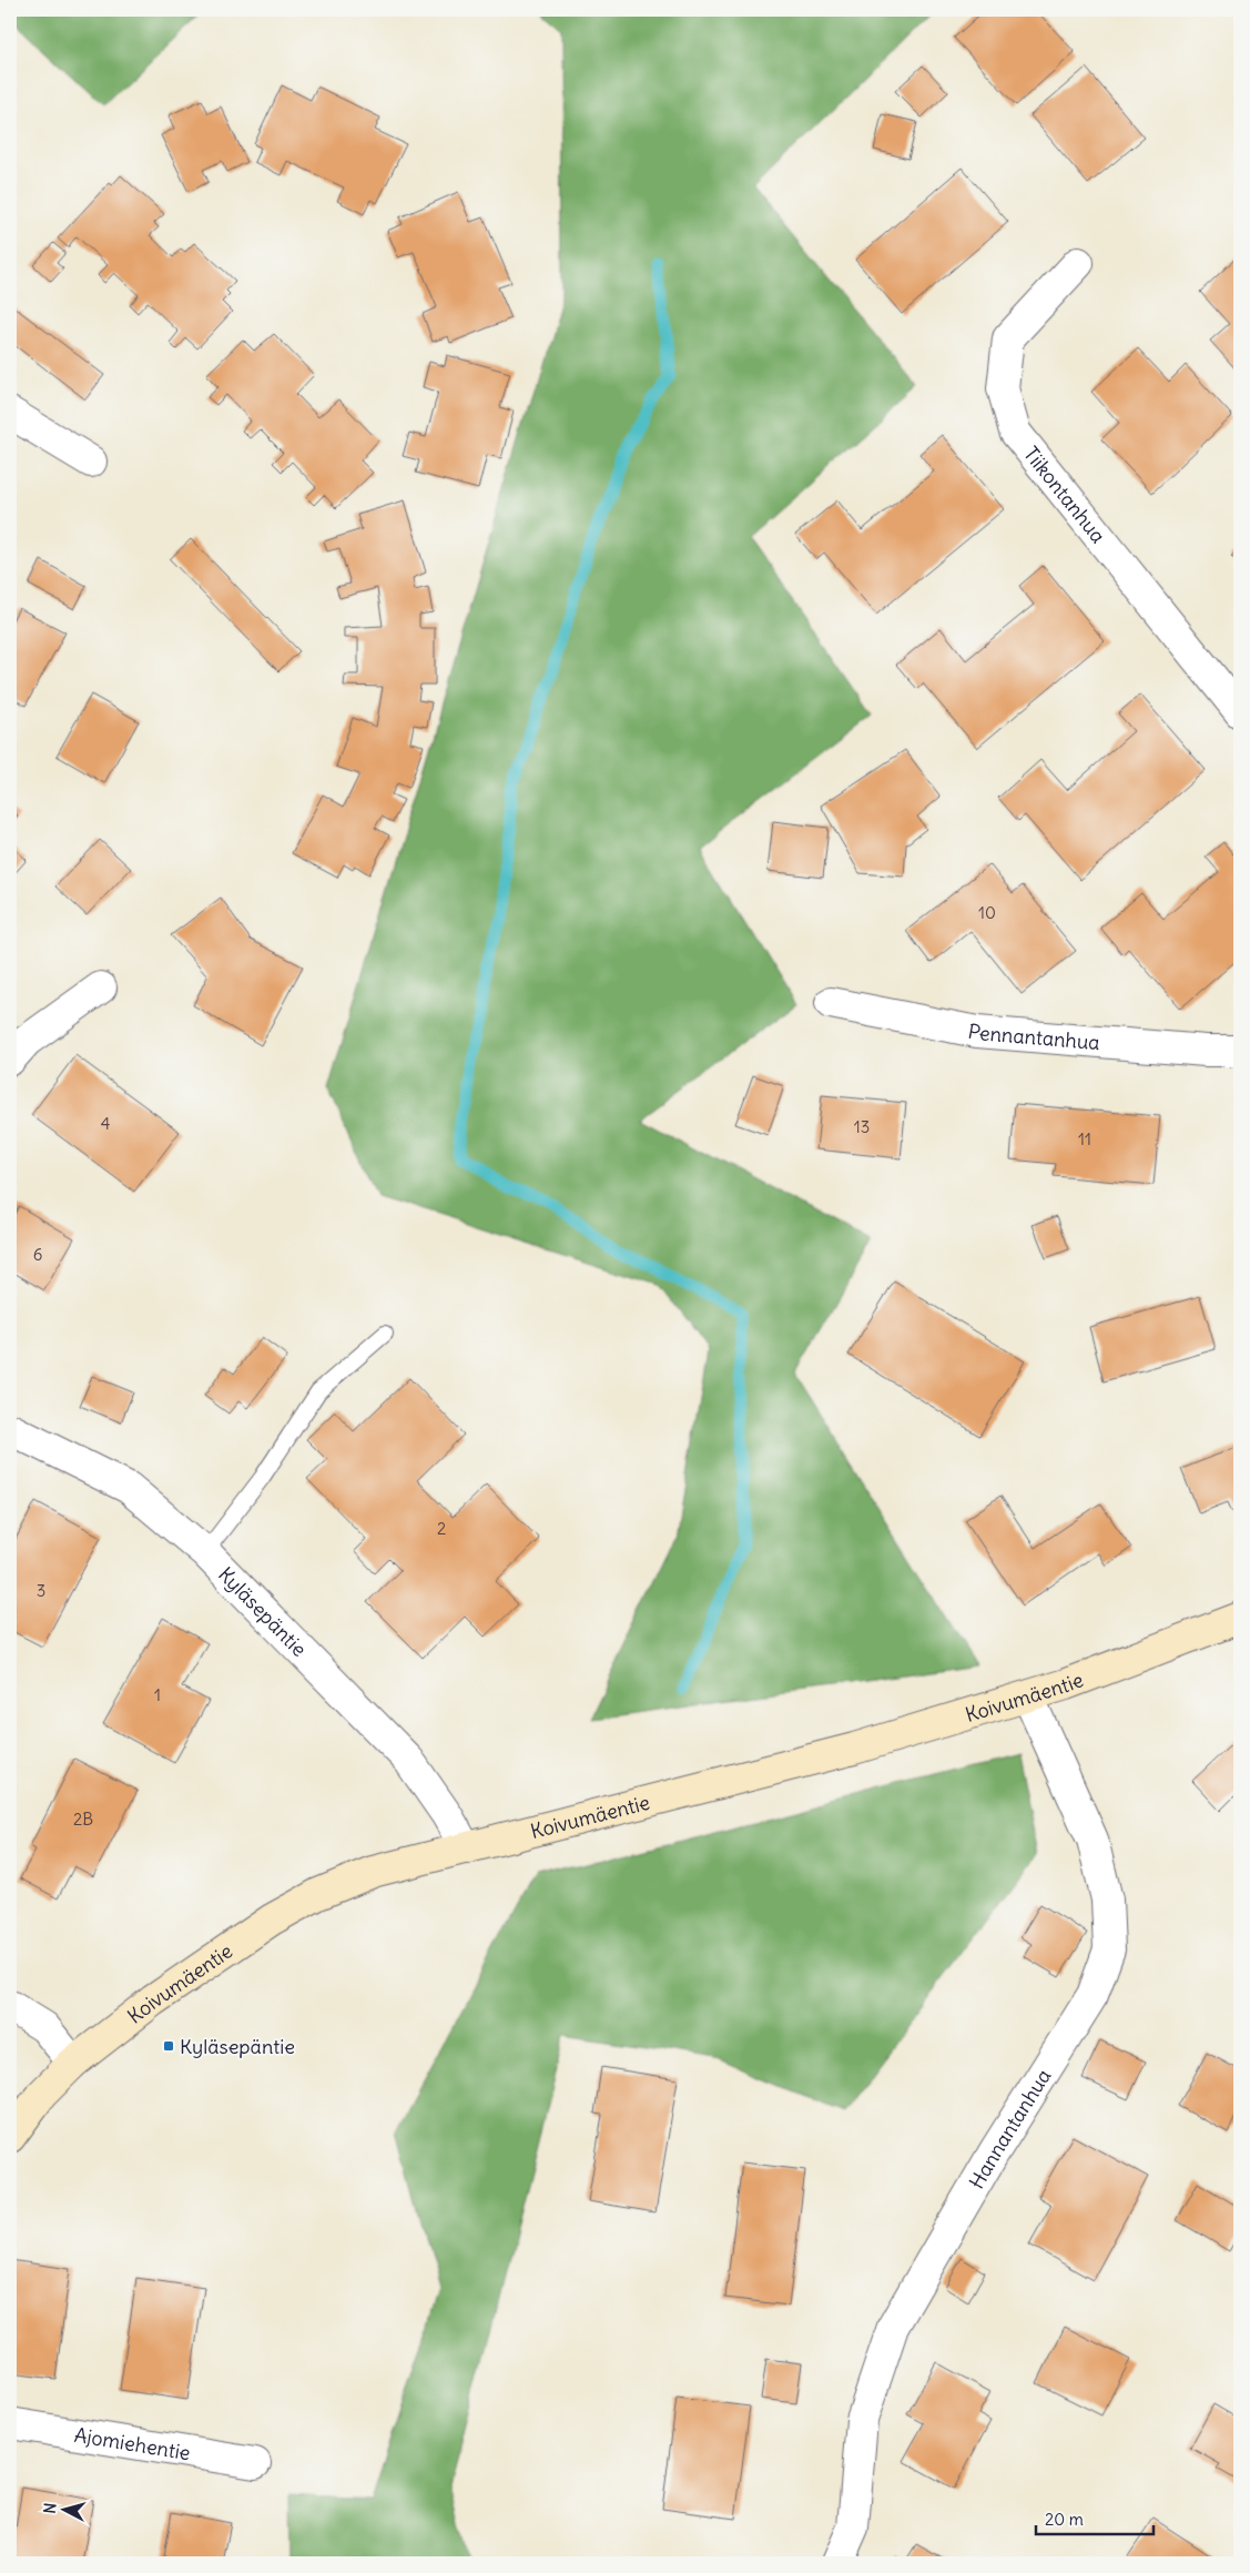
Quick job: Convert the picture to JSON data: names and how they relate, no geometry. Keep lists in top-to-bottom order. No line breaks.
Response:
{"streets":{"street":["Tiikontanhua","Pennantanhua","Kyläsepäntie","Koivumäentie","Hannantanhua","Ajomiehentie"]},"crossings":[["Kyläsepäntie","Koivumäentie"],["Koivumäentie","Hannantanhua"]],"places":{"transit":["Kyläsepäntie"]},"house_numbers":["10","4","13","11","6","2","3","1","2B"],"scale_bar":"20 m","north":"left"}
